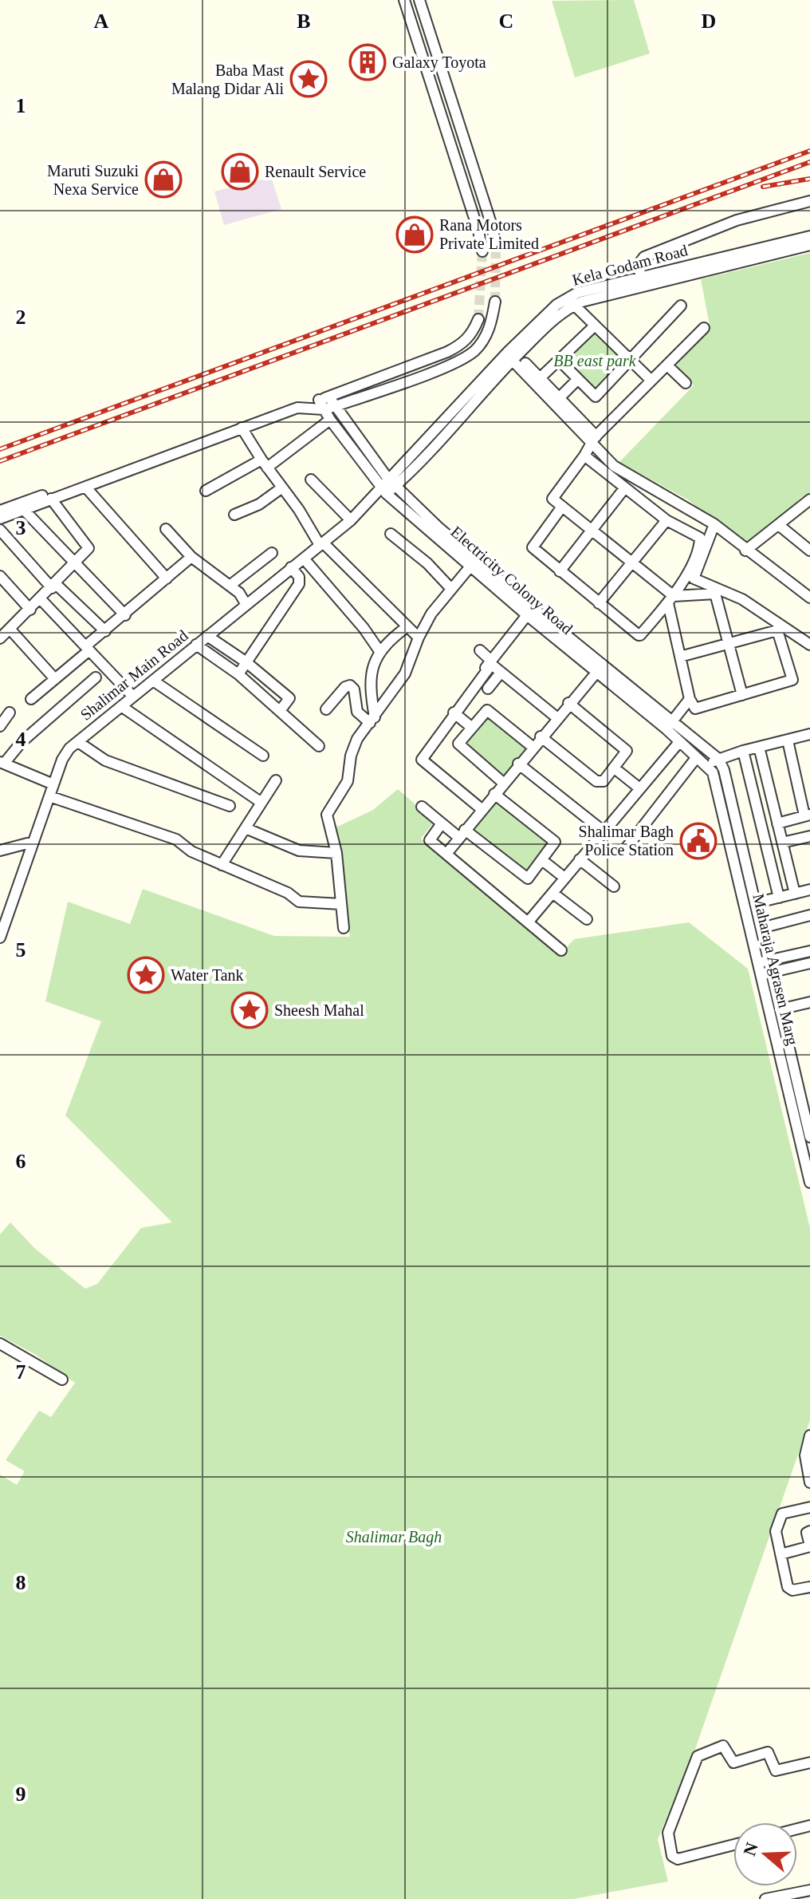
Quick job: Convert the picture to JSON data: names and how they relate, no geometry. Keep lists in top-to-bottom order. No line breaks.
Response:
{"streets":{"street":["Kela Godam Road","Electricity Colony Road","Shalimar Main Road","Maharaja Agrasen Marg"]},"crossings":[["Kela Godam Road","Electricity Colony Road"],["Kela Godam Road","Shalimar Main Road"],["Electricity Colony Road","Shalimar Main Road"],["Electricity Colony Road","Maharaja Agrasen Marg"]],"parks":["BB east park","Shalimar Bagh"],"places":{"building":["Galaxy Toyota"],"place":["Baba Mast Malang Didar Ali","Water Tank","Sheesh Mahal"],"shop":["Renault Service","Maruti Suzuki Nexa Service","Rana Motors Private Limited"],"public building":["Shalimar Bagh Police Station"]},"north":"left","grid":{"columns":["A","B","C","D"],"rows":["1","2","3","4","5","6","7","8","9"]}}
